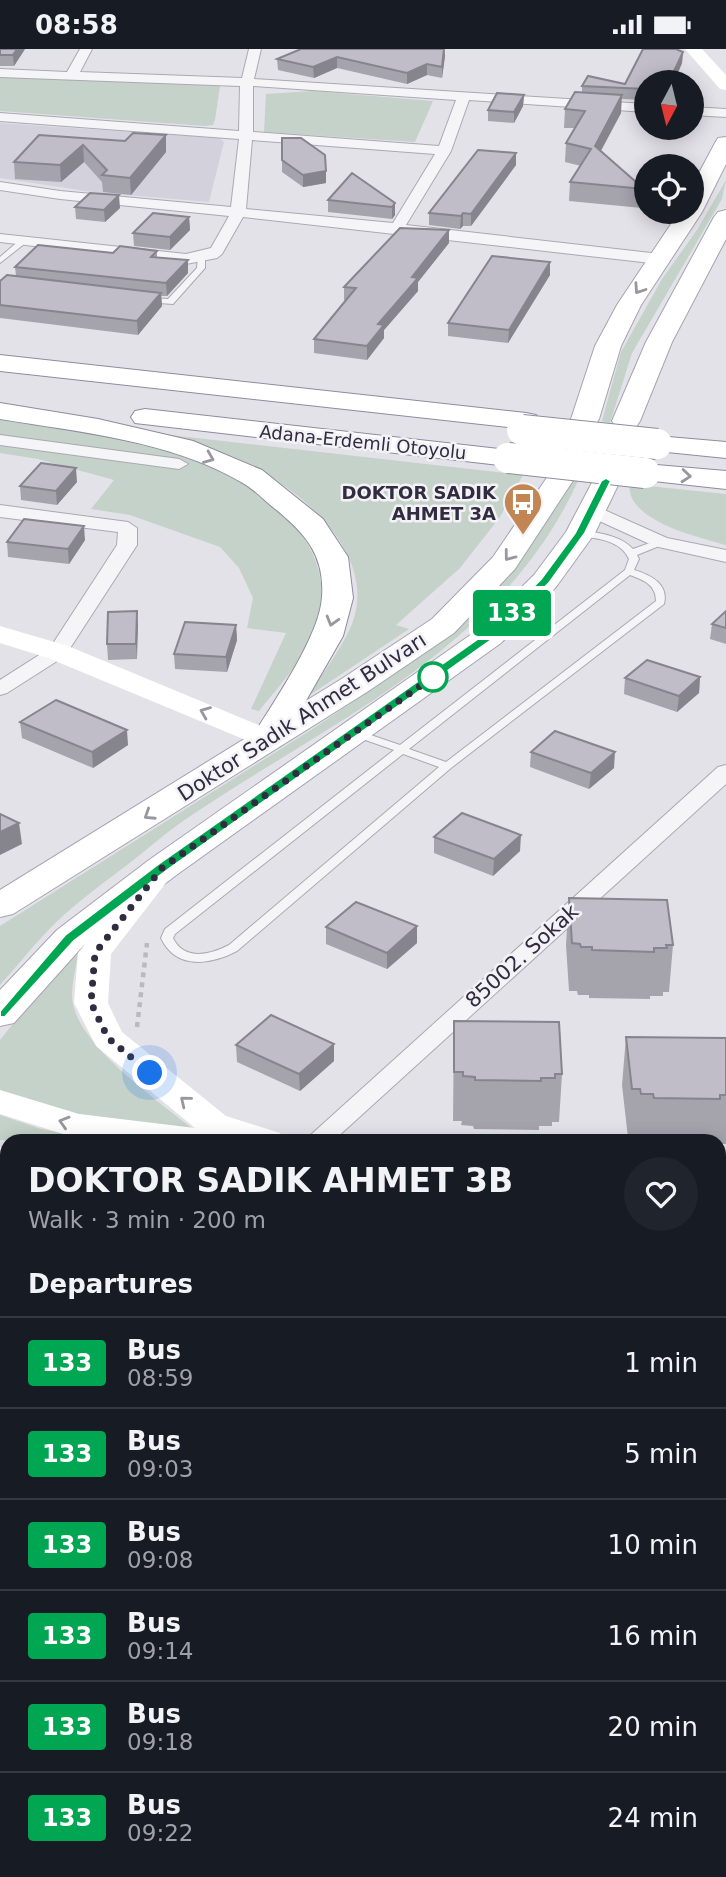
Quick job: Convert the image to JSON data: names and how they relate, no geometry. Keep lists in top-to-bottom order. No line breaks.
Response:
{"streets":{"main road":["Adana-Erdemli Otoyolu","Doktor Sadık Ahmet Bulvarı"],"street":["85002. Sokak"]},"places":{"bus stop":["DOKTOR SADIK AHMET 3A"]},"lines":["bus line 133"],"north":"bottom","page":{"status":"08:58","on_map":"133","heading":[["DOKTOR SADIK AHMET 3B","Walk · 3 min · 200 m"],"Departures"],"list":[{"mark":"133","name":"Bus","note":"08:59","value":"1 min"},{"mark":"133","name":"Bus","note":"09:03","value":"5 min"},{"mark":"133","name":"Bus","note":"09:08","value":"10 min"},{"mark":"133","name":"Bus","note":"09:14","value":"16 min"},{"mark":"133","name":"Bus","note":"09:18","value":"20 min"},{"mark":"133","name":"Bus","note":"09:22","value":"24 min"}]}}
